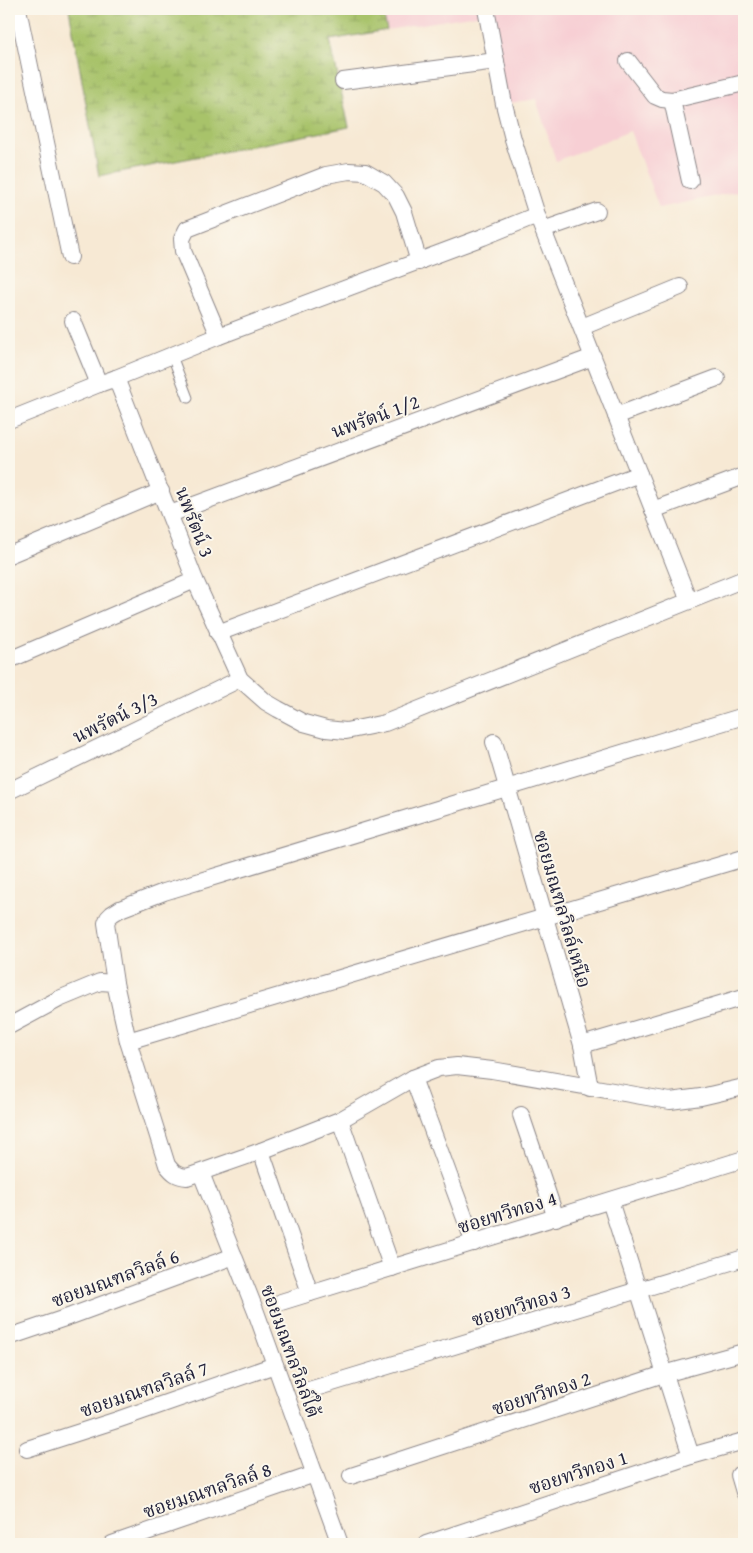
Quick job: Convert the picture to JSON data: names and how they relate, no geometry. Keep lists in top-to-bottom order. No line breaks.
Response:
{"streets":{"street":["นพรัตน์ 1/2","นพรัตน์ 3","นพรัตน์ 3/3","ซอยมณฑลวิลล์เหนือ","ซอยทวีทอง 4","ซอยมณฑลวิลล์ 6","ซอยทวีทอง 3","ซอยมณฑลวิลล์ใต้","ซอยมณฑลวิลล์ 7","ซอยทวีทอง 2","ซอยทวีทอง 1","ซอยมณฑลวิลล์ 8"]},"crossings":[["นพรัตน์ 1/2","นพรัตน์ 3"],["นพรัตน์ 3","นพรัตน์ 3/3"],["ซอยมณฑลวิลล์ 6","ซอยมณฑลวิลล์ใต้"],["ซอยมณฑลวิลล์ใต้","ซอยมณฑลวิลล์ 7"],["ซอยมณฑลวิลล์ใต้","ซอยมณฑลวิลล์ 8"]]}
